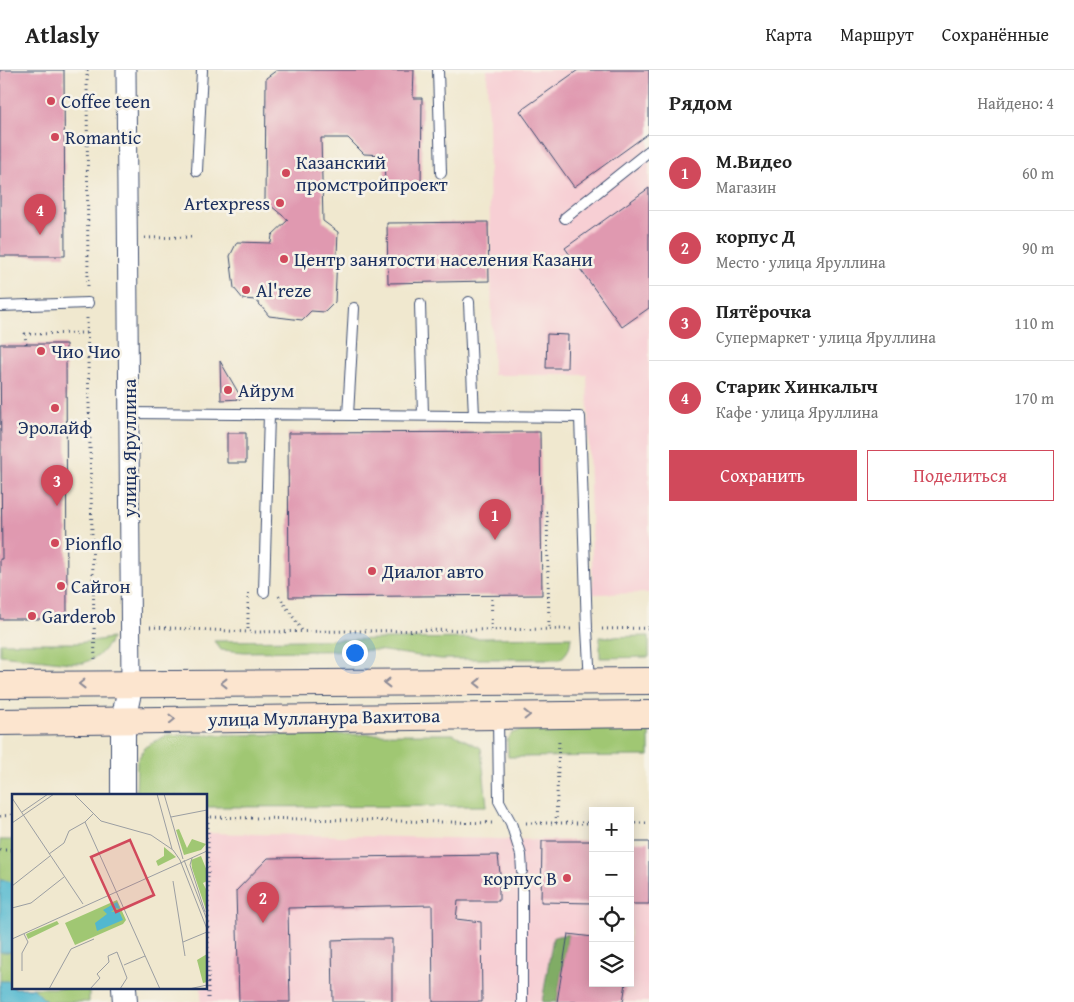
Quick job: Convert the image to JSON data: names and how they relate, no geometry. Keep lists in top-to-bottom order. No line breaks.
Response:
{"streets":{"main road":["улица Мулланура Вахитова"],"street":["улица Яруллина"]},"crossings":[["улица Яруллина","улица Мулланура Вахитова"]],"places":["Coffee teen","Romantic","Казанский промстройпроект","Artexpress","Центр занятости населения Казани","Al'reze","Чио Чио","Айрум","Эролайф","Pionflo","Диалог авто","Сайгон","Garderob","корпус В"],"page":{"header":"Atlasly","nav":["Карта","Маршрут","Сохранённые"],"heading":["Рядом","Найдено: 4"],"list":[{"mark":"1","name":"М.Видео","note":"Магазин","value":"60 m"},{"mark":"2","name":"корпус Д","note":"Место · улица Яруллина","value":"90 m"},{"mark":"3","name":"Пятёрочка","note":"Супермаркет · улица Яруллина","value":"110 m"},{"mark":"4","name":"Старик Хинкалыч","note":"Кафе · улица Яруллина","value":"170 m"}],"pins":["4","3","1","2"],"buttons":["Сохранить","Поделиться"],"map_buttons":["+","−"]}}
